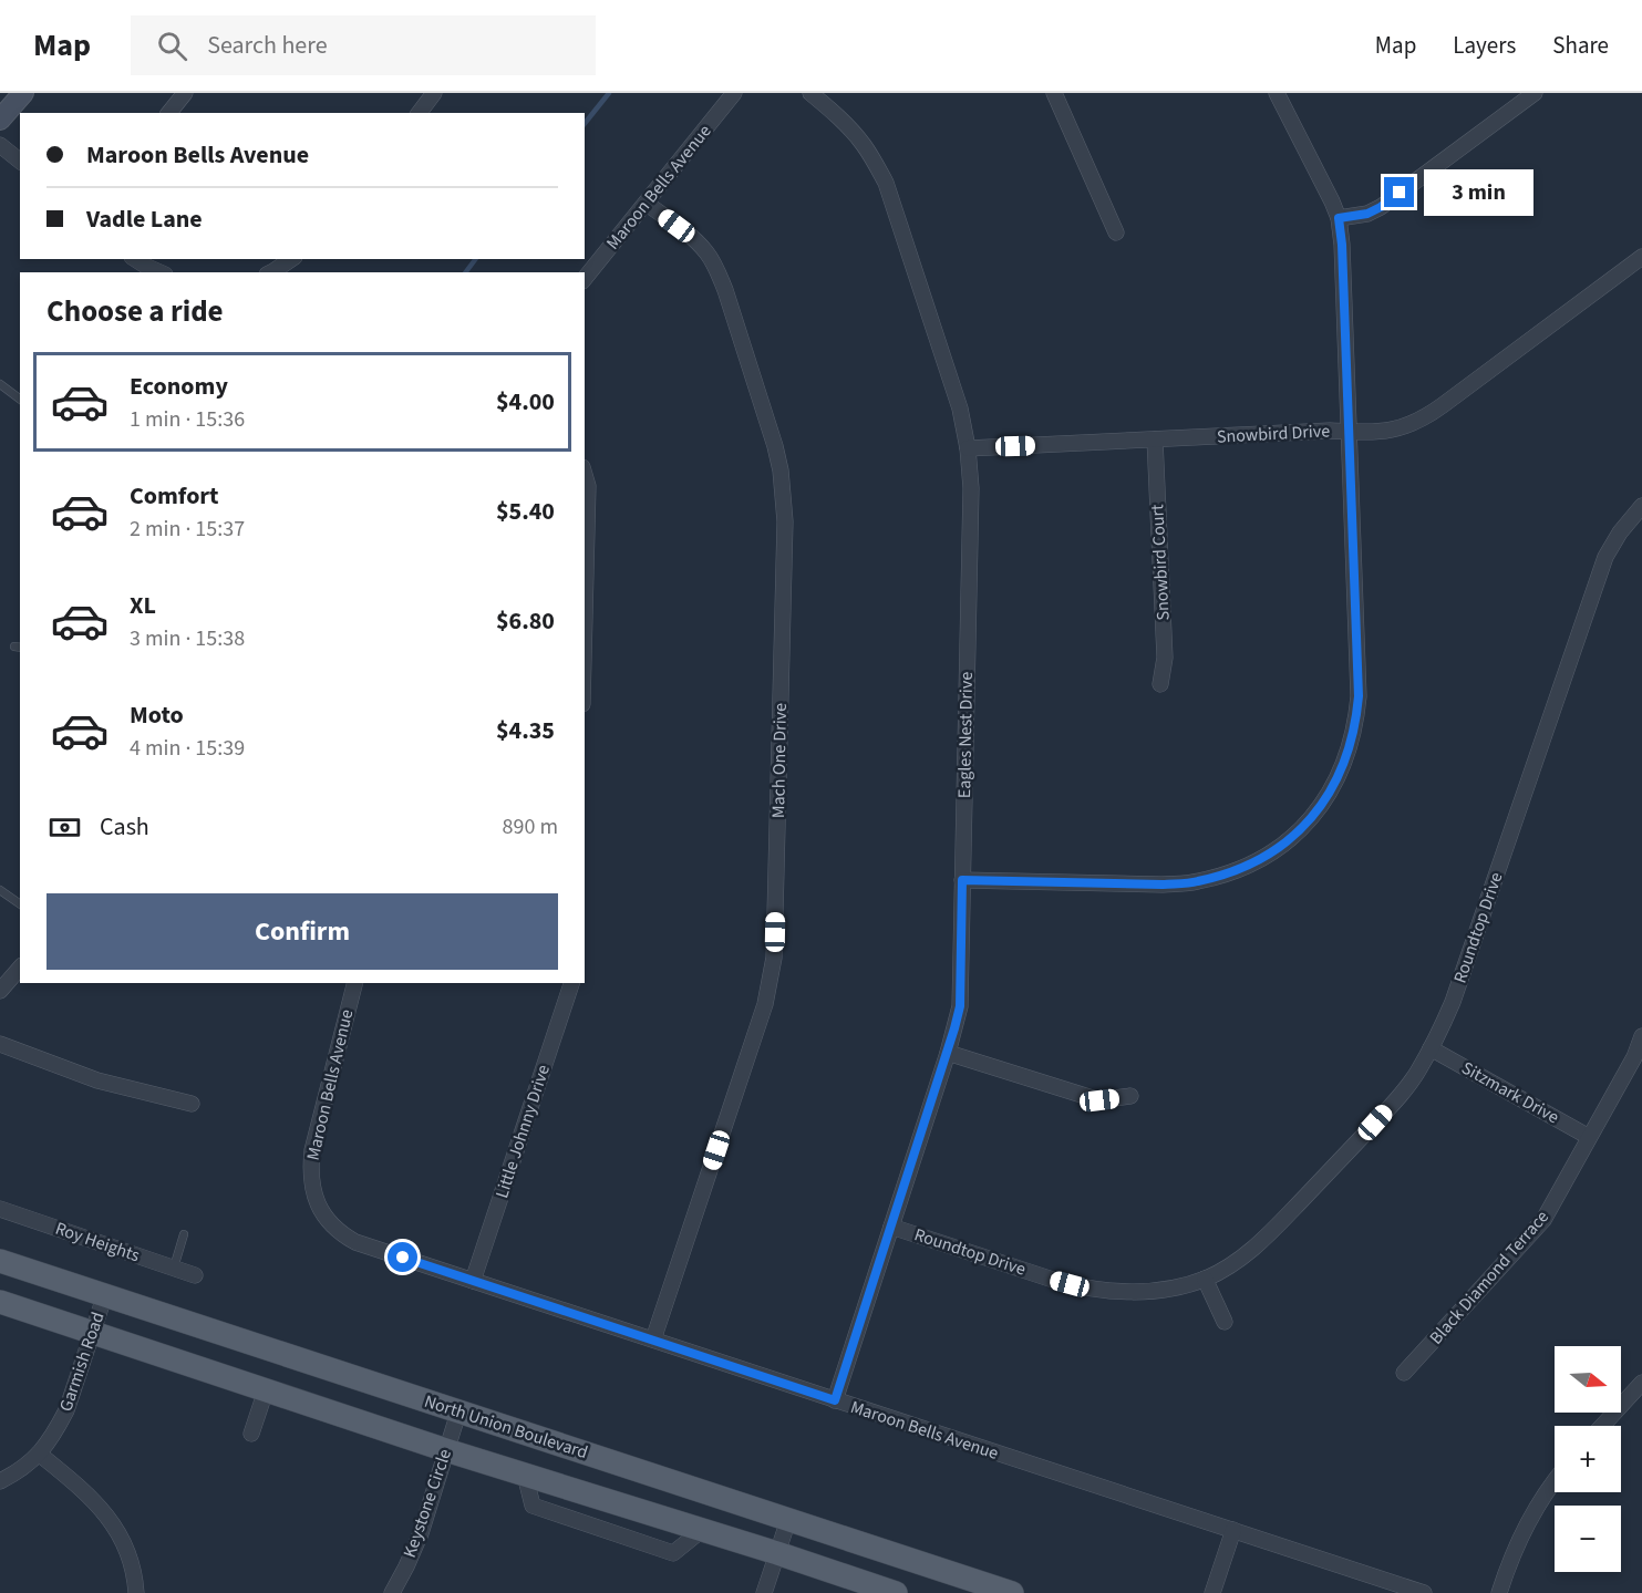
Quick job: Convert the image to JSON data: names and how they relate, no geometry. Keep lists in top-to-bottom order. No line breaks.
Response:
{"streets":{"main road":["North Union Boulevard"],"street":["Maroon Bells Avenue","Snowbird Drive","Snowbird Court","Eagles Nest Drive","Mach One Drive","Roundtop Drive","Sitzmark Drive","Little Johnny Drive","Roy Heights","Black Diamond Terrace","Garmish Road","Keystone Circle"]},"crossings":[["Maroon Bells Avenue","Eagles Nest Drive"],["Maroon Bells Avenue","Mach One Drive"],["Maroon Bells Avenue","Little Johnny Drive"],["Snowbird Drive","Snowbird Court"],["Snowbird Drive","Eagles Nest Drive"],["Eagles Nest Drive","Roundtop Drive"],["Roundtop Drive","Sitzmark Drive"],["Sitzmark Drive","Black Diamond Terrace"],["Garmish Road","North Union Boulevard"],["North Union Boulevard","Keystone Circle"]],"north":"right","page":{"header":"Map","search":"Search here","nav":["Map","Layers","Share"],"banner":["Maroon Bells Avenue","Vadle Lane"],"bubble":"3 min","heading":"Choose a ride","list":[{"name":"Economy","note":"1 min · 15:36","value":"$4.00"},{"name":"Comfort","note":"2 min · 15:37","value":"$5.40"},{"name":"XL","note":"3 min · 15:38","value":"$6.80"},{"name":"Moto","note":"4 min · 15:39","value":"$4.35"}],"pay":["Cash","890 m"],"buttons":"Confirm","map_buttons":["+","−"]}}
